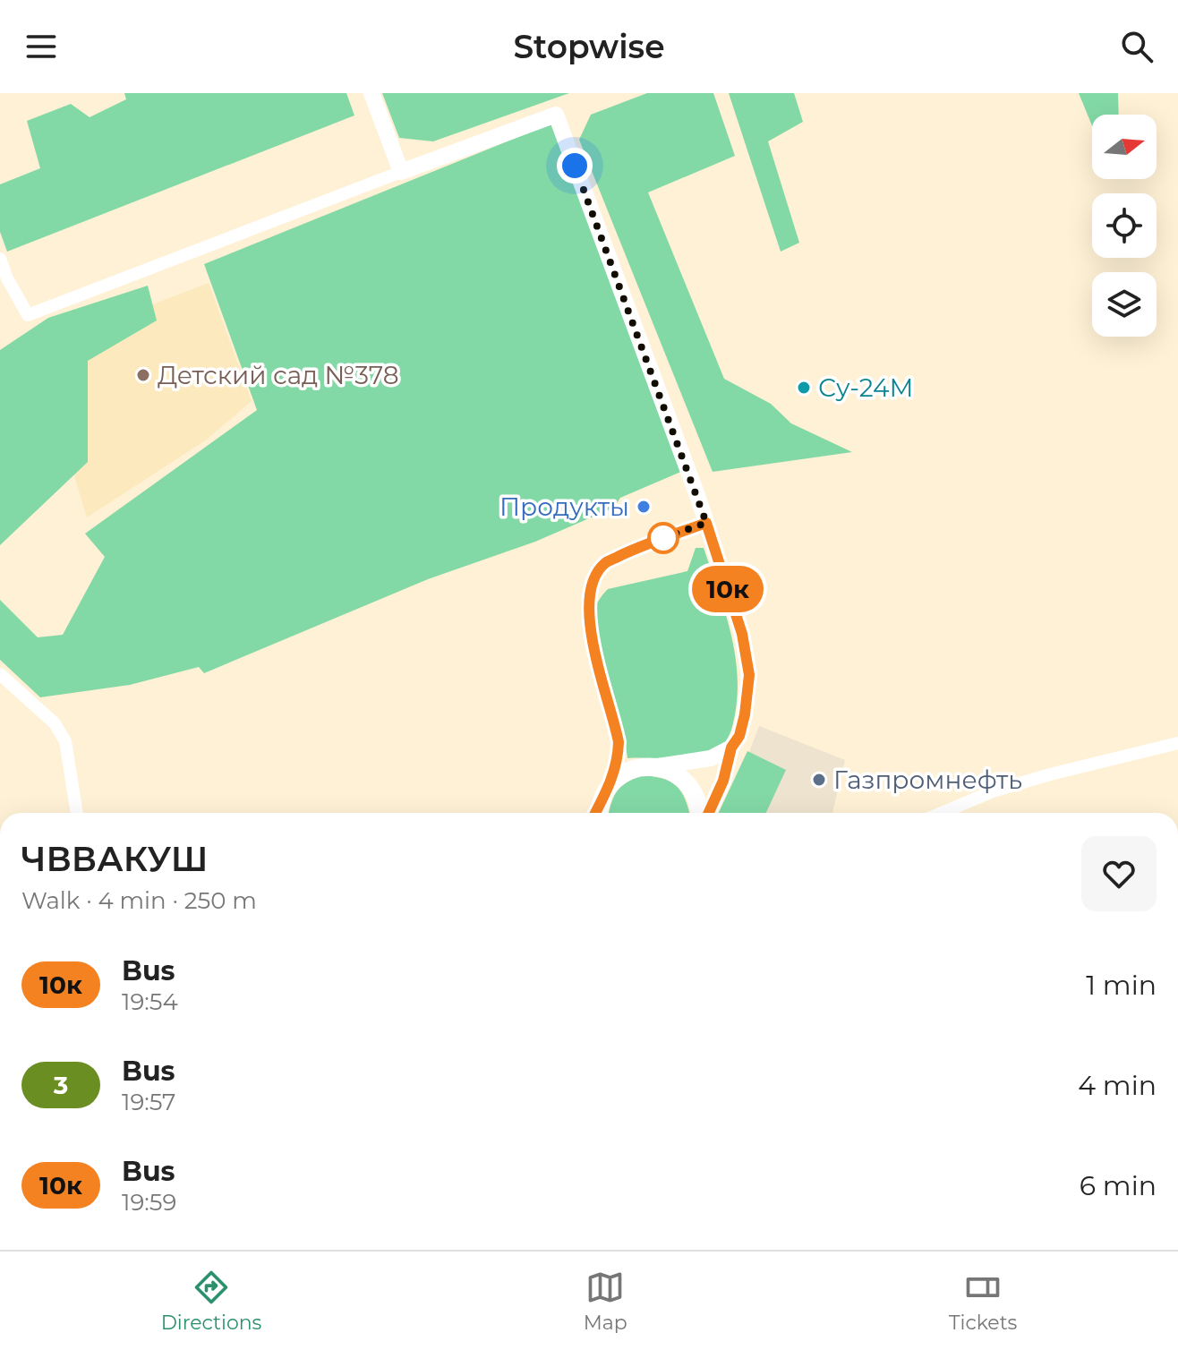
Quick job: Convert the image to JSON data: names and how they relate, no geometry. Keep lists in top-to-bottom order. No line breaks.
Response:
{"places":["Детский сад №378","Су-24М","Продукты","Газпромнефть"],"lines":["bus line 10к"],"north":"right","page":{"header":"Stopwise","on_map":"10к","heading":["ЧВВАКУШ","Walk · 4 min · 250 m"],"list":[{"mark":"10к","name":"Bus","note":"19:54","value":"1 min"},{"mark":"3","name":"Bus","note":"19:57","value":"4 min"},{"mark":"10к","name":"Bus","note":"19:59","value":"6 min"}],"tabs":["Directions","Map","Tickets"]}}
